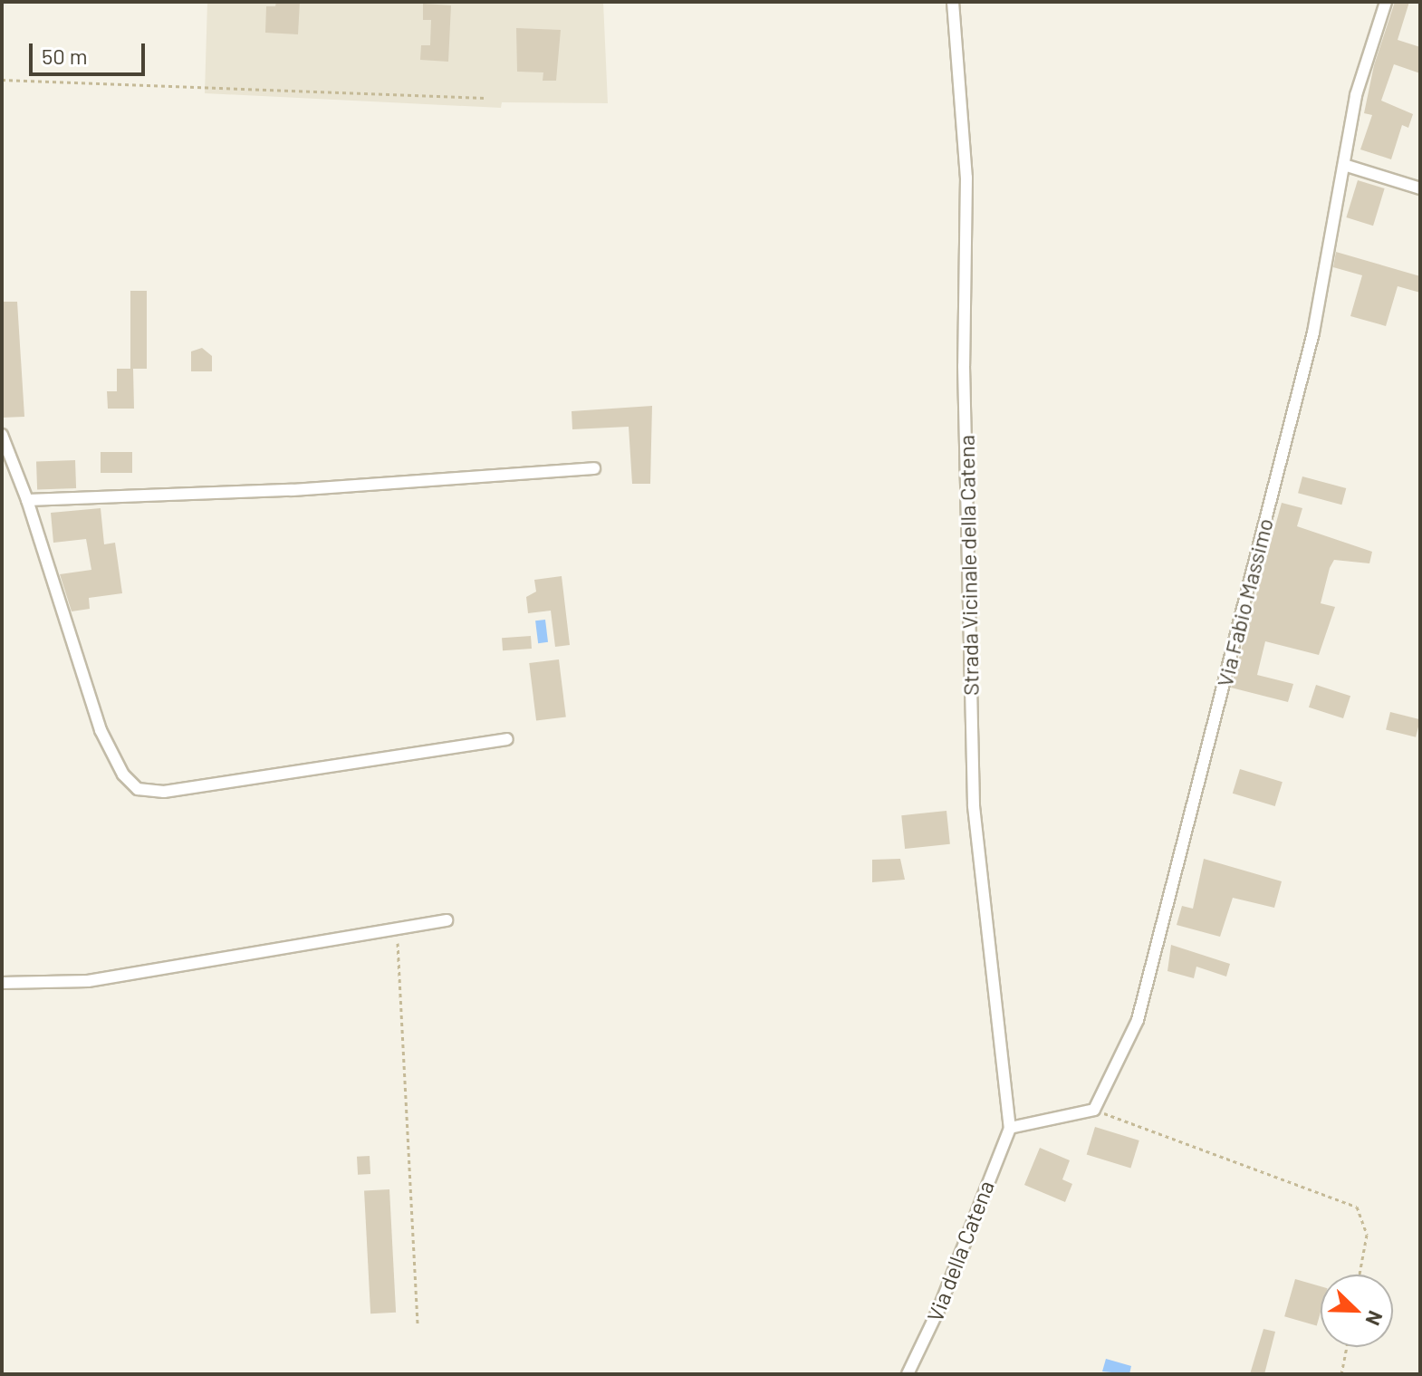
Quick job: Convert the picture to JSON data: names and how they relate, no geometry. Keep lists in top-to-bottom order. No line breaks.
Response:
{"streets":{"street":["Strada Vicinale della Catena","Via Fabio Massimo","Via della Catena"]},"crossings":[["Strada Vicinale della Catena","Via della Catena"]],"scale_bar":"50 m","north":"bottom right"}
